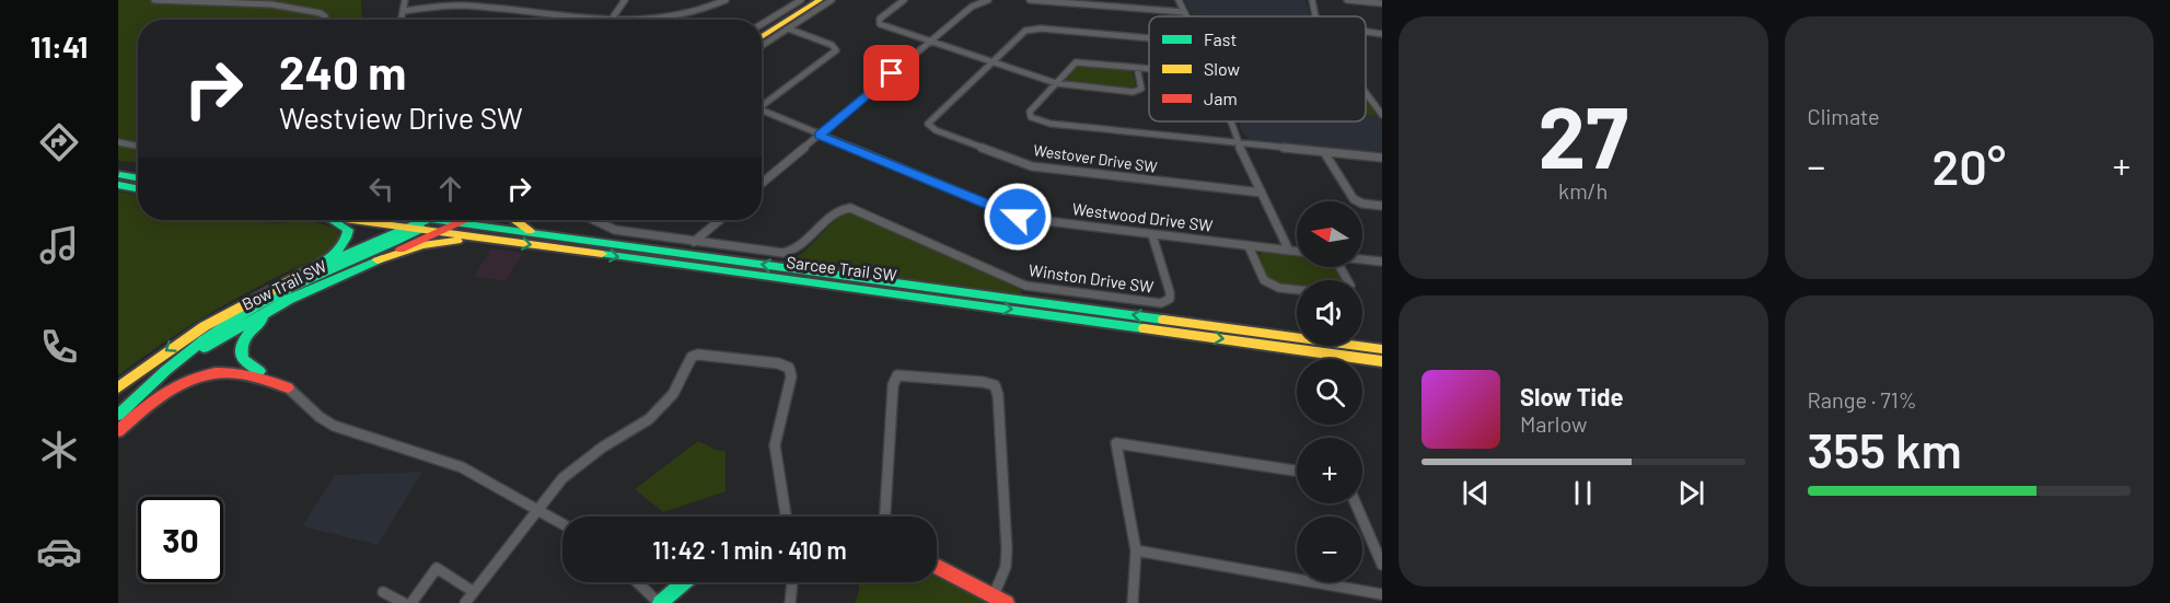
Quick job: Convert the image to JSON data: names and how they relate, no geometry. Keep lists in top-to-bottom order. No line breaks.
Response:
{"streets":{"main road":["Sarcee Trail SW","Bow Trail SW"],"street":["Westover Drive SW","Westwood Drive SW","Winston Drive SW"]},"crossings":[["Westwood Drive SW","Winston Drive SW"],["Sarcee Trail SW","Bow Trail SW"]],"legend":["Fast","Slow","Jam"],"north":"left","page":{"tabs":"11:41","tile":[["27","km/h"],"Climate",["Range · 71%","355 km"]],"turn":["240 m","Westview Drive SW"],"heat":["−","20°","+"],"map_buttons":["+","−"],"song":["Slow Tide","Marlow"],"limit":"30","trip":"11:42 · 1 min · 410 m"}}
